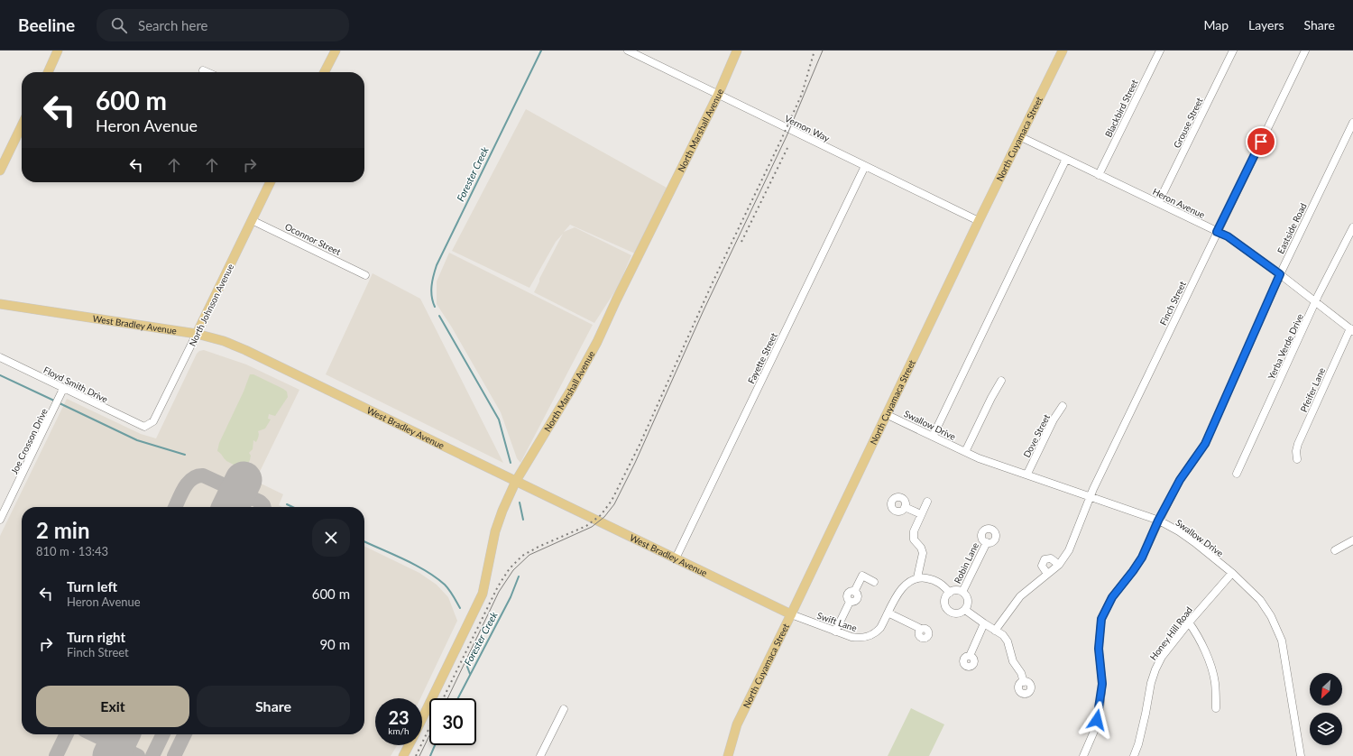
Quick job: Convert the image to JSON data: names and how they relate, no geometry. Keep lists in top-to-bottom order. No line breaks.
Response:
{"streets":{"main road":["North Marshall Avenue","North Cuyamaca Street","North Johnson Avenue","West Bradley Avenue"],"street":["Blackbird Street","Grouse Street","Vernon Way","Heron Avenue","Eastside Road","Oconnor Street","Finch Street","Yerba Verde Drive","Fayette Street","Floyd Smith Drive","Pfeifer Lane","Swallow Drive","Dove Street","Joe Crosson Drive","Robin Lane","Swift Lane","Honey Hill Road"]},"crossings":[["Blackbird Street","Heron Avenue"],["Grouse Street","Heron Avenue"],["Vernon Way","North Marshall Avenue"],["Vernon Way","North Cuyamaca Street"],["Vernon Way","Fayette Street"],["North Marshall Avenue","West Bradley Avenue"],["North Cuyamaca Street","Heron Avenue"],["North Cuyamaca Street","West Bradley Avenue"],["North Cuyamaca Street","Swallow Drive"],["North Cuyamaca Street","Swift Lane"],["Heron Avenue","Eastside Road"],["Heron Avenue","Finch Street"],["Heron Avenue","Yerba Verde Drive"],["Heron Avenue","Pfeifer Lane"],["Eastside Road","Swallow Drive"],["Oconnor Street","North Johnson Avenue"],["Finch Street","Swallow Drive"],["North Johnson Avenue","West Bradley Avenue"],["North Johnson Avenue","Floyd Smith Drive"],["West Bradley Avenue","Fayette Street"],["West Bradley Avenue","Swift Lane"],["Floyd Smith Drive","Joe Crosson Drive"],["Swallow Drive","Dove Street"],["Swallow Drive","Honey Hill Road"]],"water":["Forester Creek"],"north":"bottom left","page":{"header":"Beeline","search":"Search here","nav":["Map","Layers","Share"],"turn":["600 m","Heron Avenue"],"heading":["2 min","810 m · 13:43"],"list":[{"name":"Turn left","note":"Heron Avenue","value":"600 m"},{"name":"Turn right","note":"Finch Street","value":"90 m"}],"buttons":["Exit","Share"],"speed":"23 km/h","limit":"30"}}
